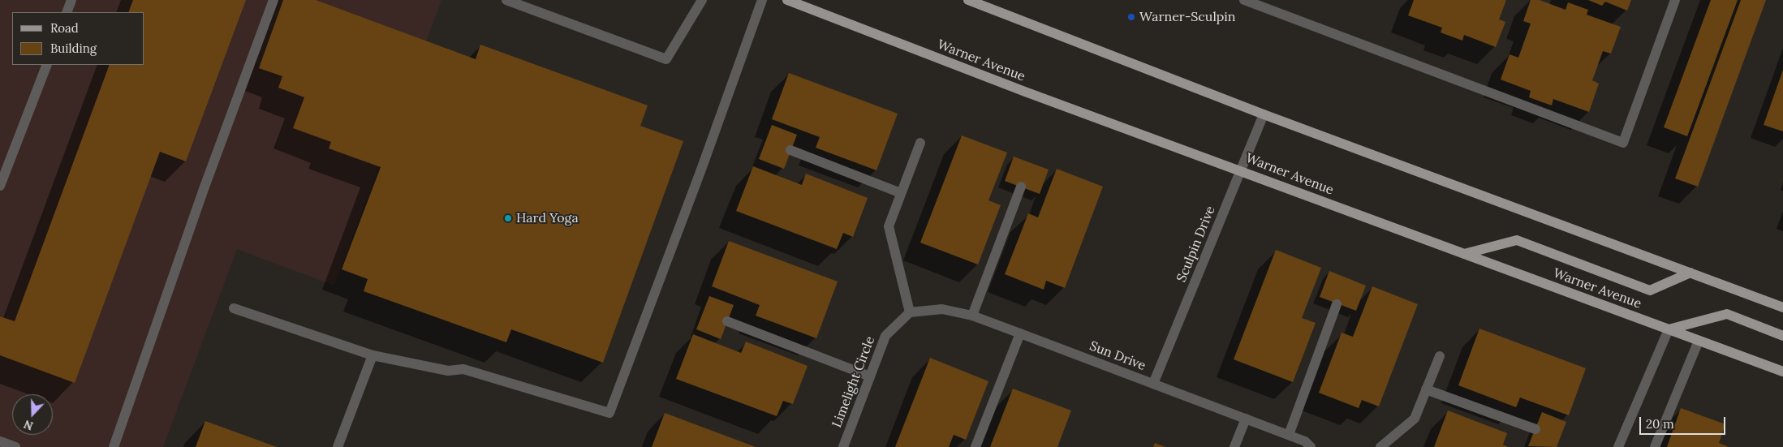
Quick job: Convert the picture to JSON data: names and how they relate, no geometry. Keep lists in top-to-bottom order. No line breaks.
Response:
{"streets":{"main road":["Warner Avenue"],"street":["Sculpin Drive","Sun Drive","Limelight Circle"]},"crossings":[["Warner Avenue","Sculpin Drive"],["Sculpin Drive","Sun Drive"],["Sun Drive","Limelight Circle"]],"places":["Warner-Sculpin","Hard Yoga"],"legend":["Road","Building"],"scale_bar":"20 m","north":"bottom"}
